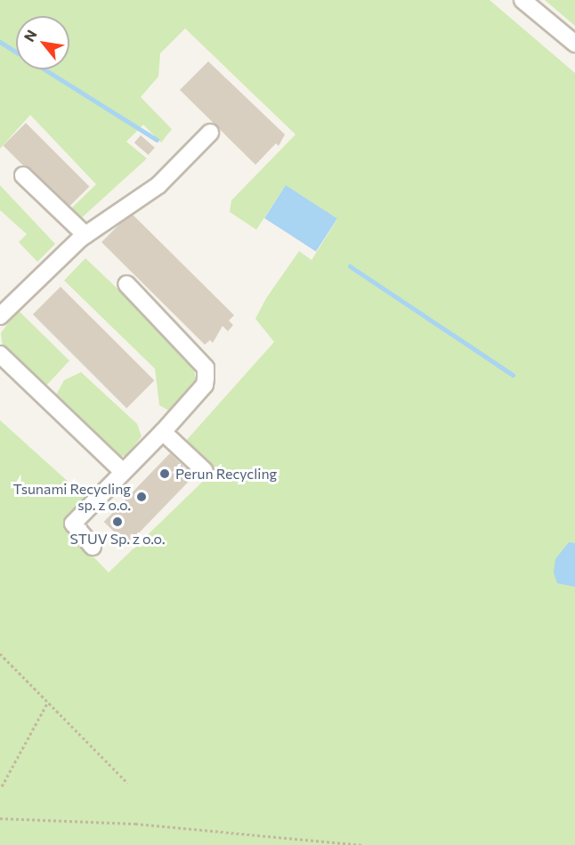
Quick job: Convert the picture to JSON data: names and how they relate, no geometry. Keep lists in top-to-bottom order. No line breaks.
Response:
{"places":["Perun Recycling","Tsunami Recycling sp. z o.o.","STUV Sp. z o.o."],"north":"top left"}
